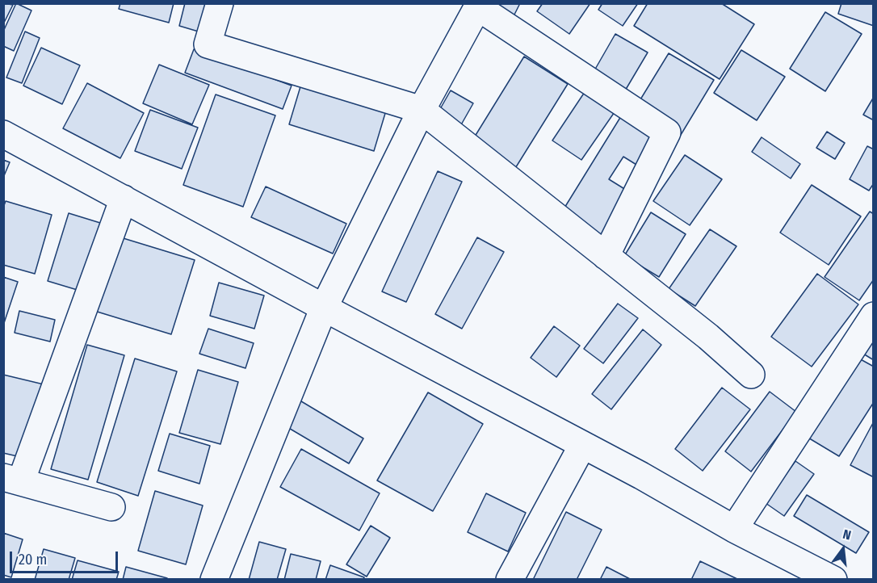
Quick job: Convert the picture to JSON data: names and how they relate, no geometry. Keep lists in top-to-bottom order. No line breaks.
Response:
{"scale_bar":"20 m","north":"top"}
